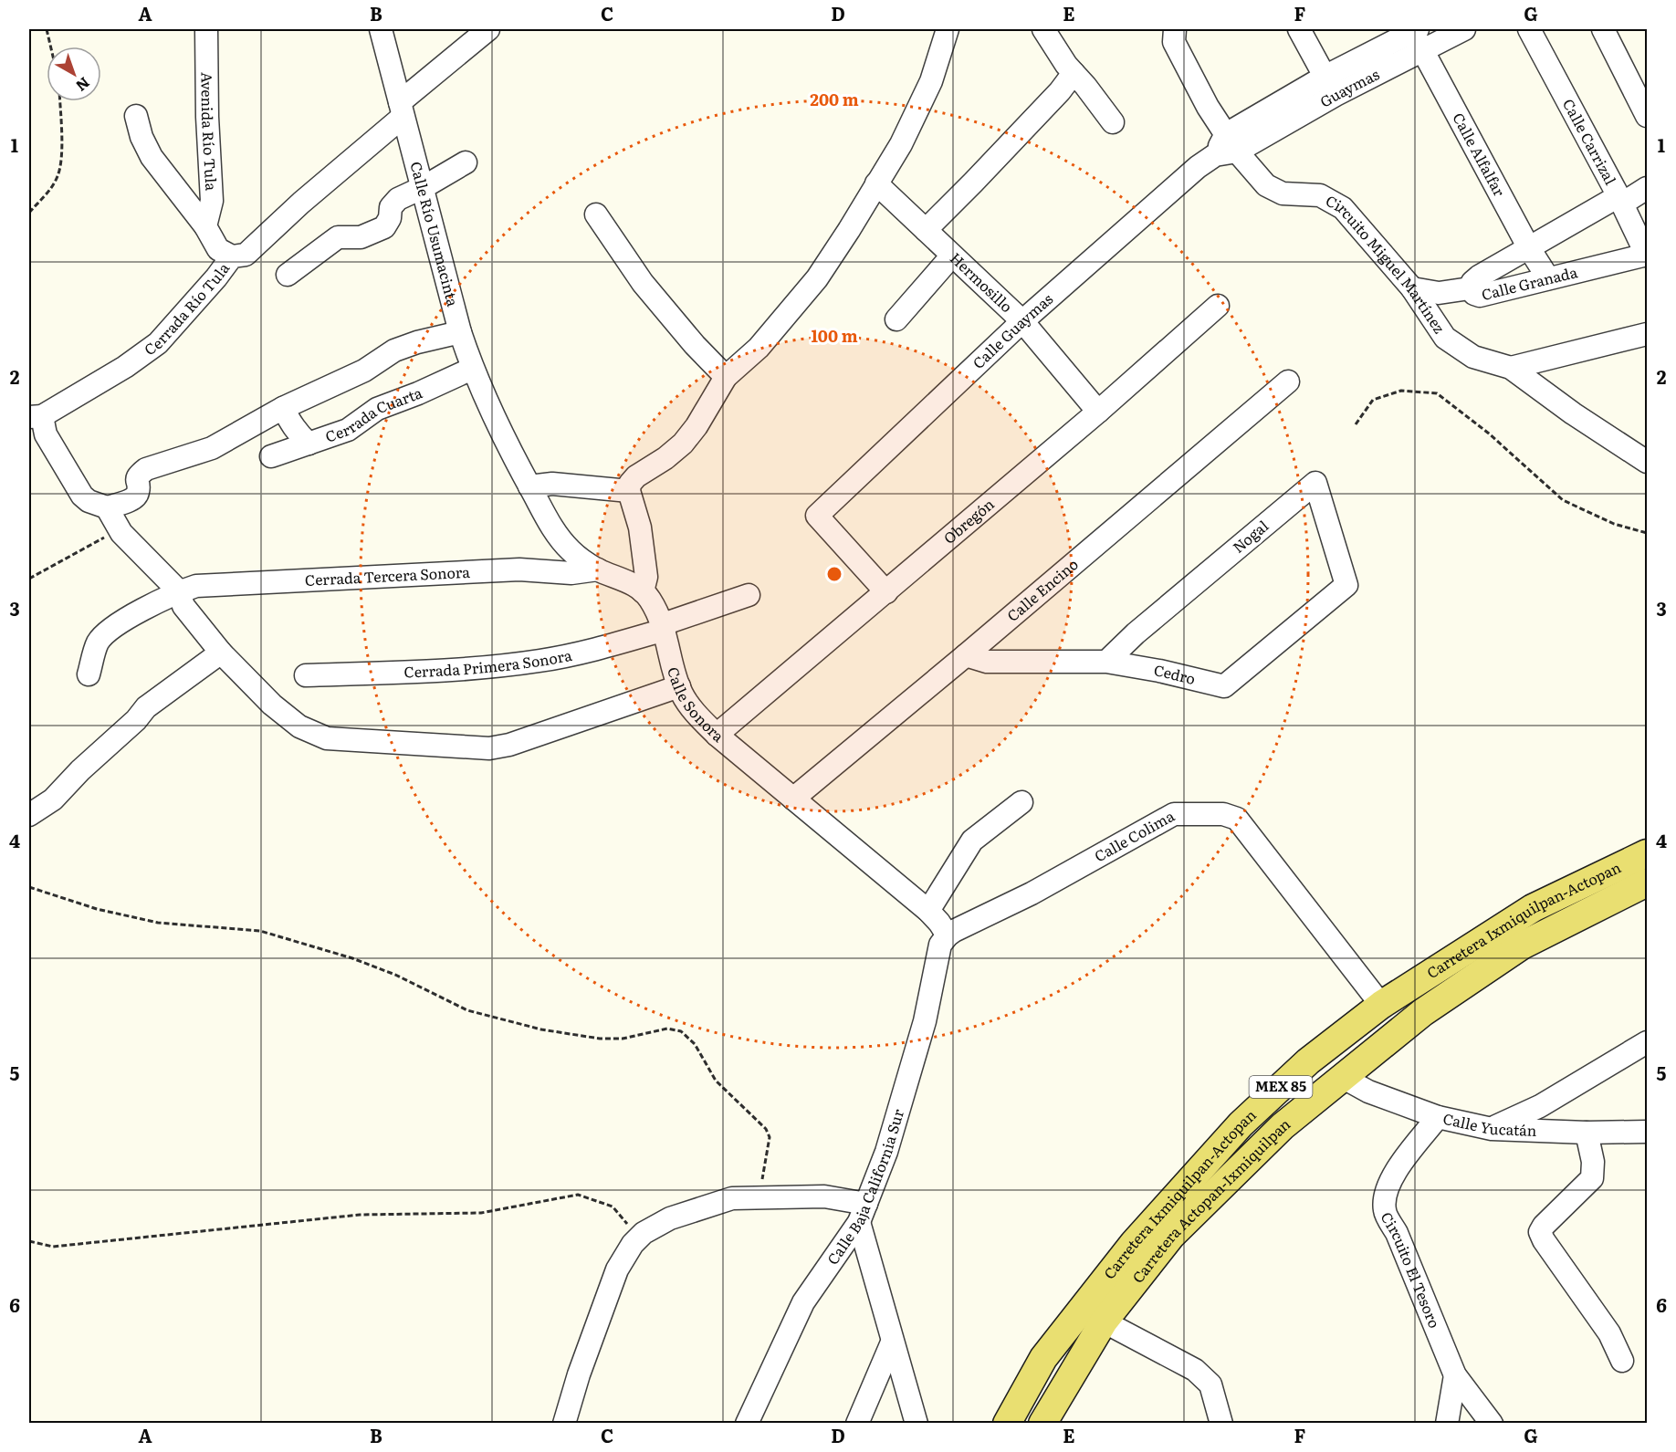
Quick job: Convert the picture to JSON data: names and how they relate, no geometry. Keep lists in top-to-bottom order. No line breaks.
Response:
{"streets":{"main road":["Carretera Ixmiquilpan-Actopan","MEX 85","Carretera Actopan-Ixmiquilpan"],"street":["Guaymas","Avenida Río Tula","Calle Carrizal","Calle Alfalfar","Calle Río Usumacinta","Circuito Miguel Martínez","Hermosillo","Calle Granada","Cerrada Río Tula","Calle Guaymas","Cerrada Cuarta","Obregón","Nogal","Cerrada Tercera Sonora","Calle Encino","Cerrada Primera Sonora","Cedro","Calle Sonora","Calle Colima","Calle Yucatán","Calle Baja California Sur","Circuito El Tesoro"]},"crossings":[["Guaymas","Calle Alfalfar"],["Guaymas","Circuito Miguel Martínez"],["Guaymas","Calle Guaymas"],["Calle Carrizal","Calle Granada"],["Calle Alfalfar","Calle Granada"],["Calle Río Usumacinta","Cerrada Río Tula"],["Calle Río Usumacinta","Cerrada Cuarta"],["Calle Río Usumacinta","Calle Sonora"],["Circuito Miguel Martínez","Calle Granada"],["Circuito Miguel Martínez","Calle Guaymas"],["Hermosillo","Calle Guaymas"],["Hermosillo","Obregón"],["Calle Guaymas","Obregón"],["Obregón","Calle Sonora"],["Nogal","Cedro"],["Cerrada Tercera Sonora","Calle Sonora"],["Calle Encino","Cedro"],["Calle Encino","Calle Sonora"],["Cerrada Primera Sonora","Calle Sonora"],["Calle Sonora","Calle Colima"],["Calle Sonora","Calle Baja California Sur"],["Calle Colima","Carretera Ixmiquilpan-Actopan"],["Calle Colima","Calle Baja California Sur"],["Calle Yucatán","Carretera Actopan-Ixmiquilpan"],["Calle Yucatán","Circuito El Tesoro"]],"north":"bottom right","grid":{"columns":["A","B","C","D","E","F","G"],"rows":["1","2","3","4","5","6"]},"rings":["200 m","100 m"]}
